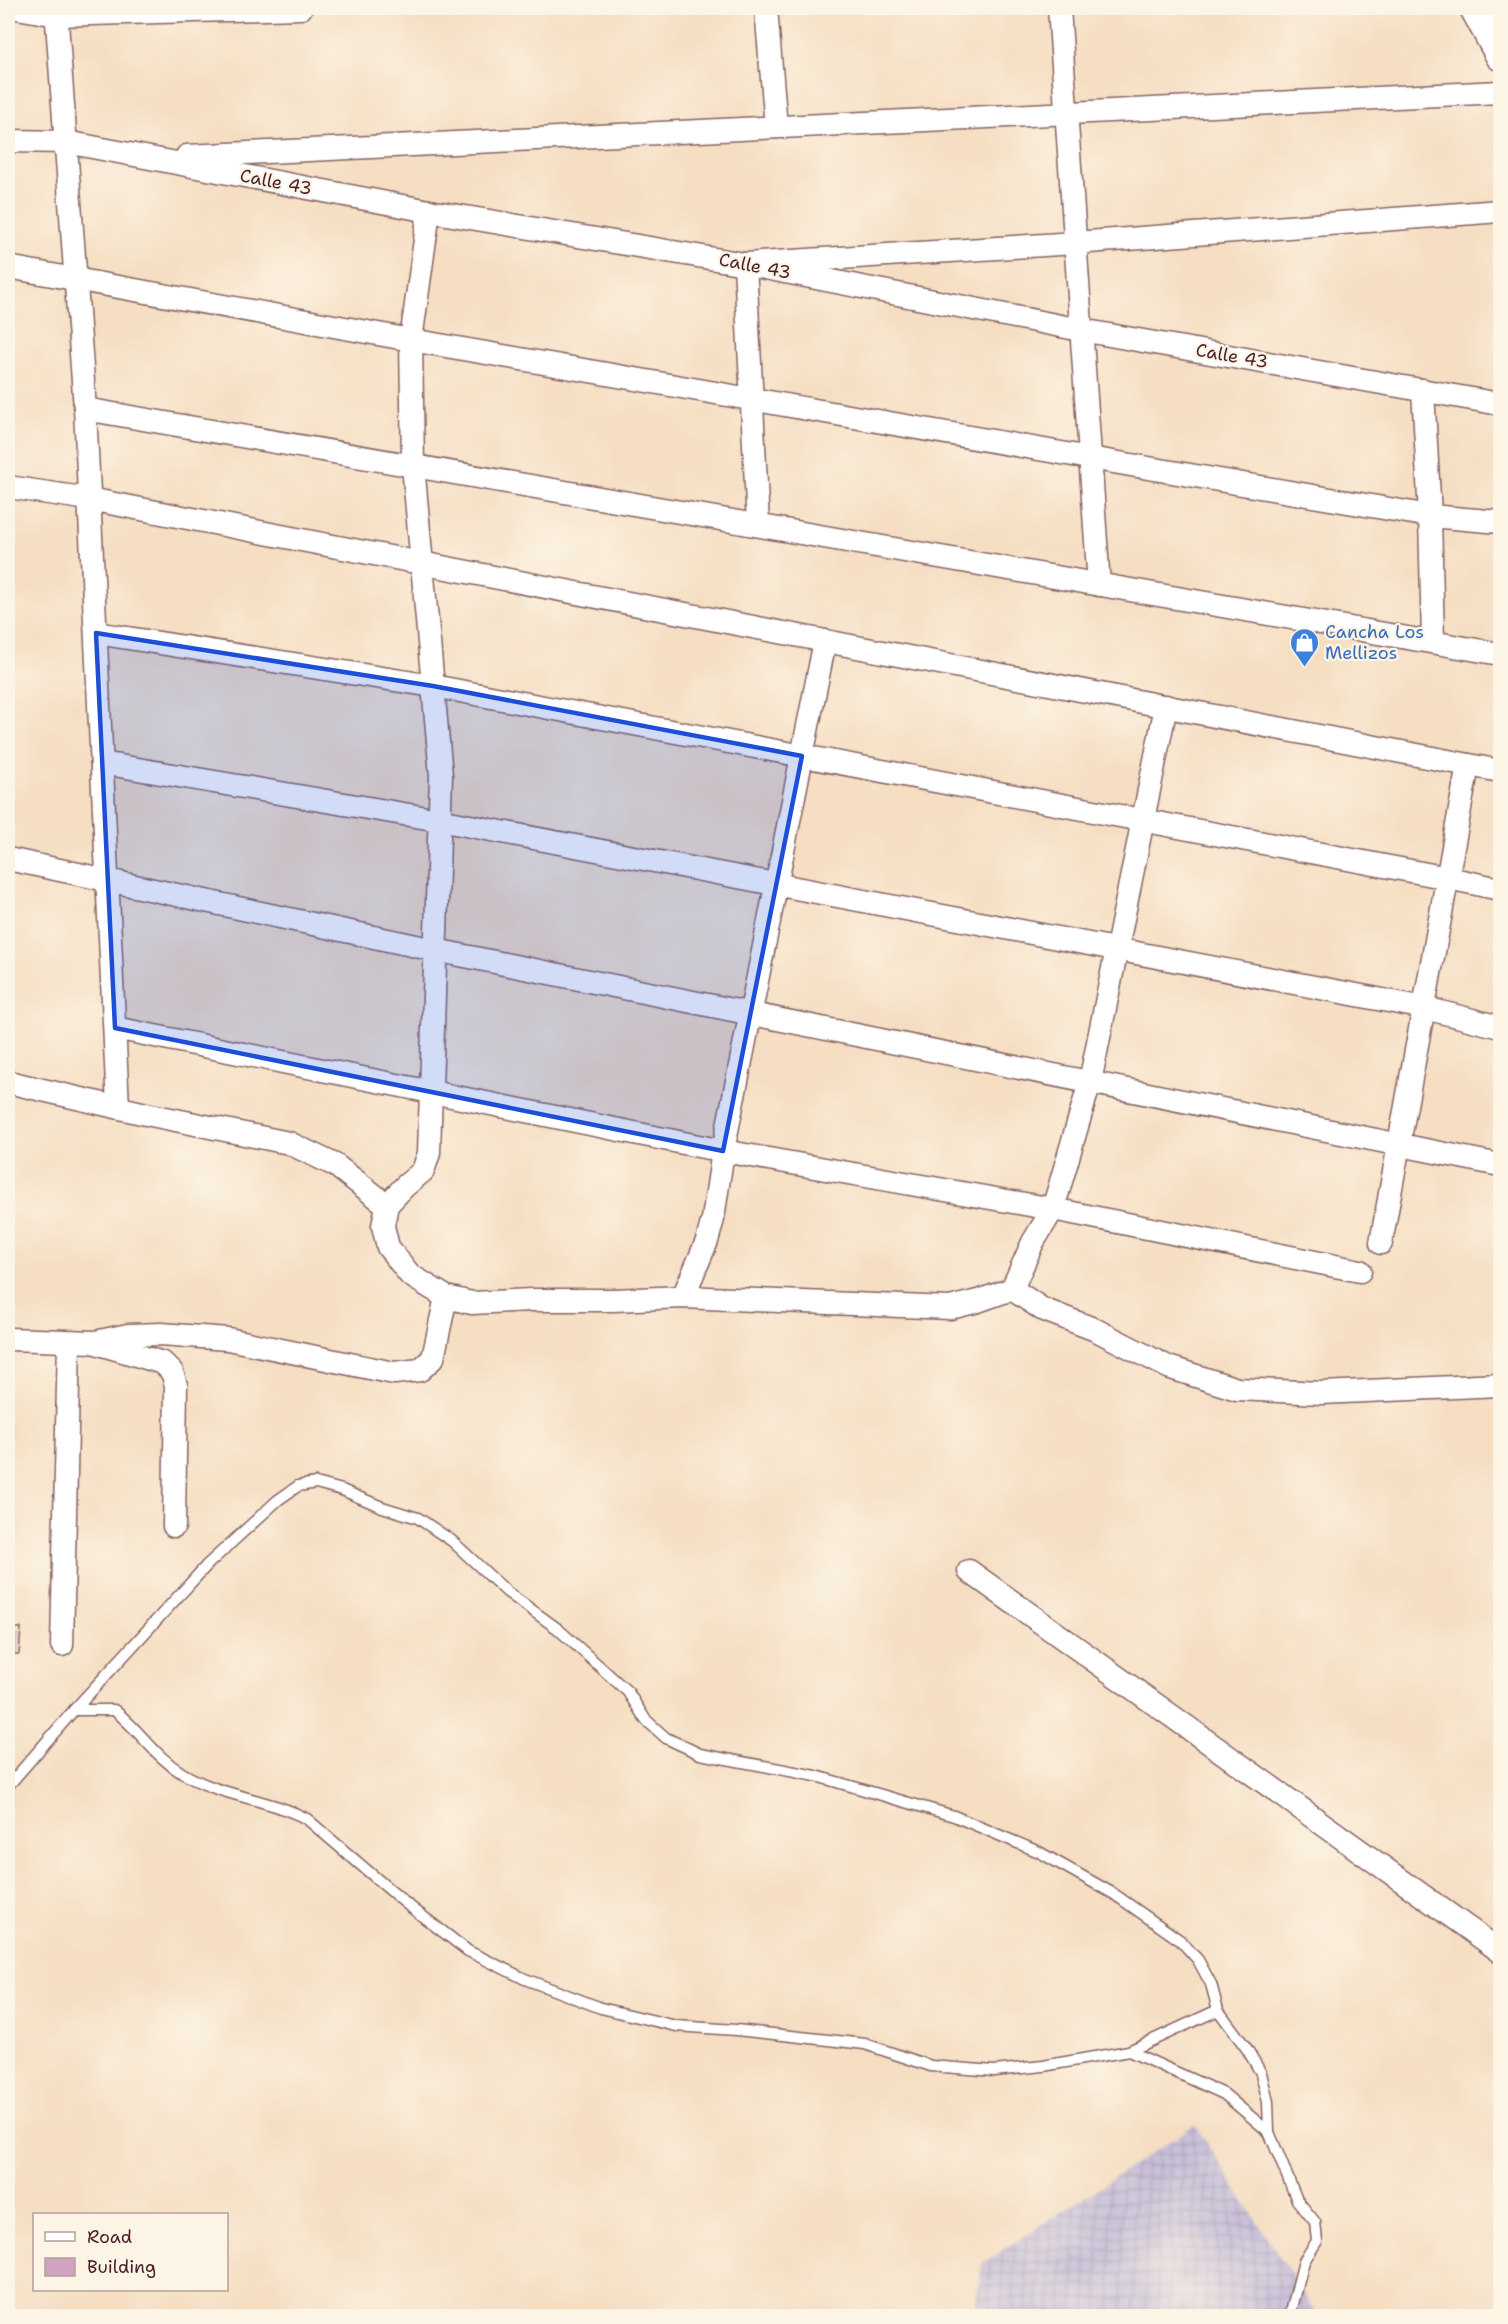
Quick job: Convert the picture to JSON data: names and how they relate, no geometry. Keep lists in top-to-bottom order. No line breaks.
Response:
{"streets":{"street":["Calle 43"]},"places":{"shop":["Cancha Los Mellizos"]},"legend":["Road","Building"]}
